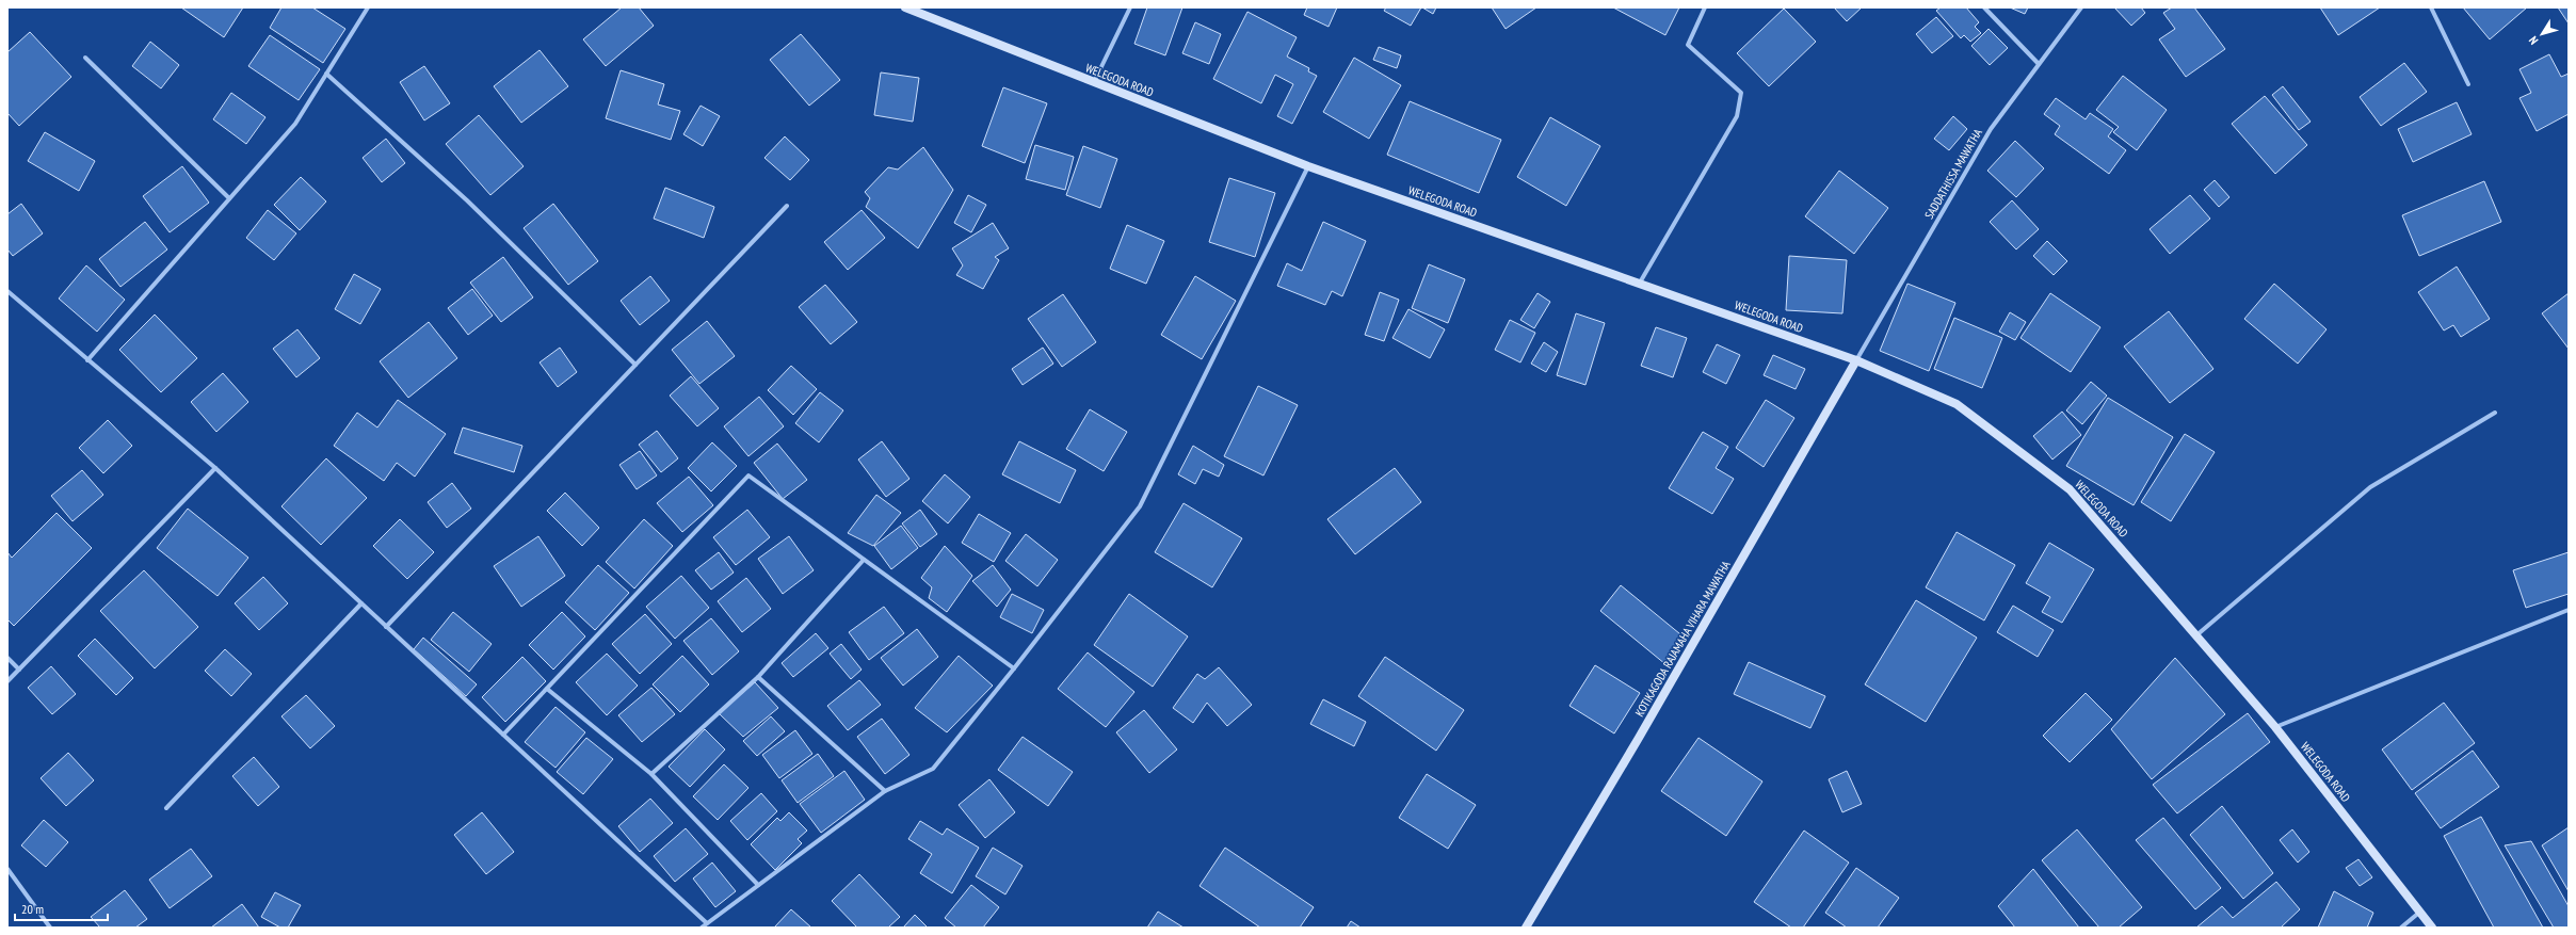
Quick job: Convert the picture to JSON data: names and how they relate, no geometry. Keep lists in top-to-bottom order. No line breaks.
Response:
{"streets":{"street":["WELEGODA ROAD","SADDATHISSA MAWATHA","KOTIKAGODA RAJAMAHA VIHARA MAWATHA"]},"crossings":[["WELEGODA ROAD","SADDATHISSA MAWATHA"],["WELEGODA ROAD","KOTIKAGODA RAJAMAHA VIHARA MAWATHA"],["SADDATHISSA MAWATHA","KOTIKAGODA RAJAMAHA VIHARA MAWATHA"]],"scale_bar":"20 m","north":"bottom left"}
